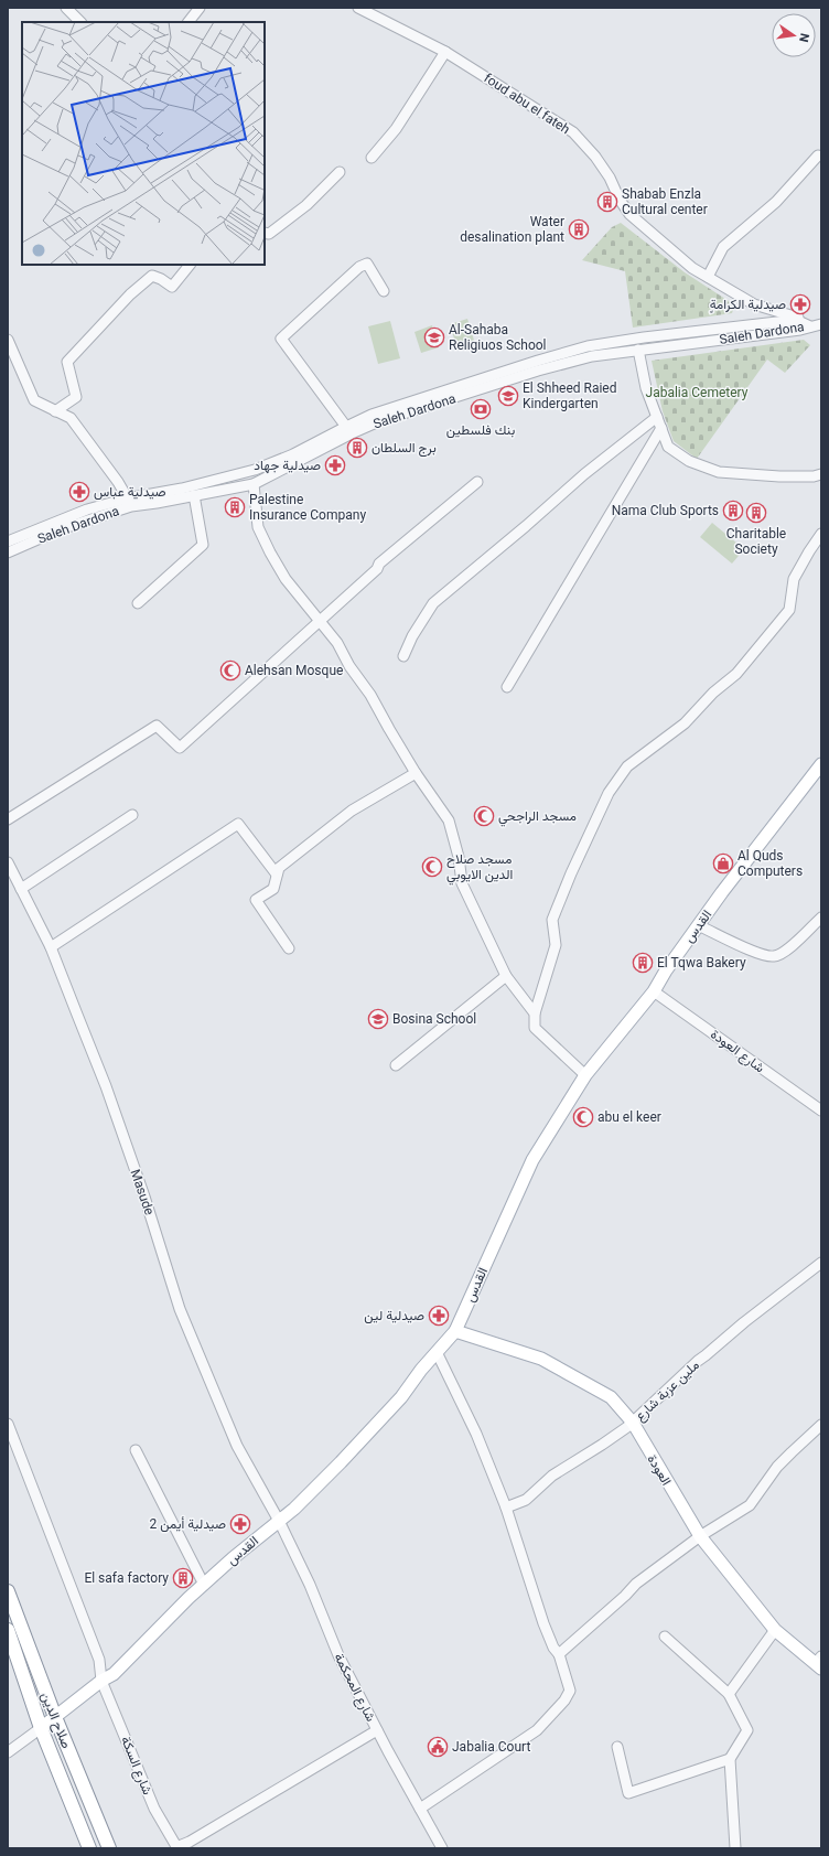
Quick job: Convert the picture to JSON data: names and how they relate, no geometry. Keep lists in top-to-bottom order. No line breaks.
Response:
{"streets":{"highway":["صلاح الدين"],"main road":["القدس","العودة"],"street":["foud abu el fateh","Saleh Dardona","شارع العودة","Masude","ملين عزبة شارع","شارع المحكمة","شارع السكة"]},"crossings":[["foud abu el fateh","Saleh Dardona"],["القدس","شارع العودة"],["القدس","Masude"],["القدس","العودة"],["القدس","شارع المحكمة"],["القدس","صلاح الدين"],["القدس","شارع السكة"],["Masude","شارع المحكمة"],["ملين عزبة شارع","العودة"]],"parks":["Jabalia Cemetery"],"places":{"building":["Shabab Enzla Cultural center","Water desalination plant","برج السلطان","Palestine Insurance Company","Nama Club Sports","Charitable Society","El Tqwa Bakery","El safa factory"],"pharmacy":["ِِصيدلية الكرامة","صيدلية جهاد","صيدلية عباس","صيدلية لين","صيدلية أيمن 2"],"school or university":["Al-Sahaba Religiuos School","El Shheed Raied Kindergarten","Bosina School"],"bank":["بنك فلسطين"],"mosque":["Alehsan Mosque","مسجد الراجحي","مسجد صلاح الدين الايوبي","abu el keer"],"shop":["Al Quds Computers"],"public building":["Jabalia Court"]},"north":"right"}
